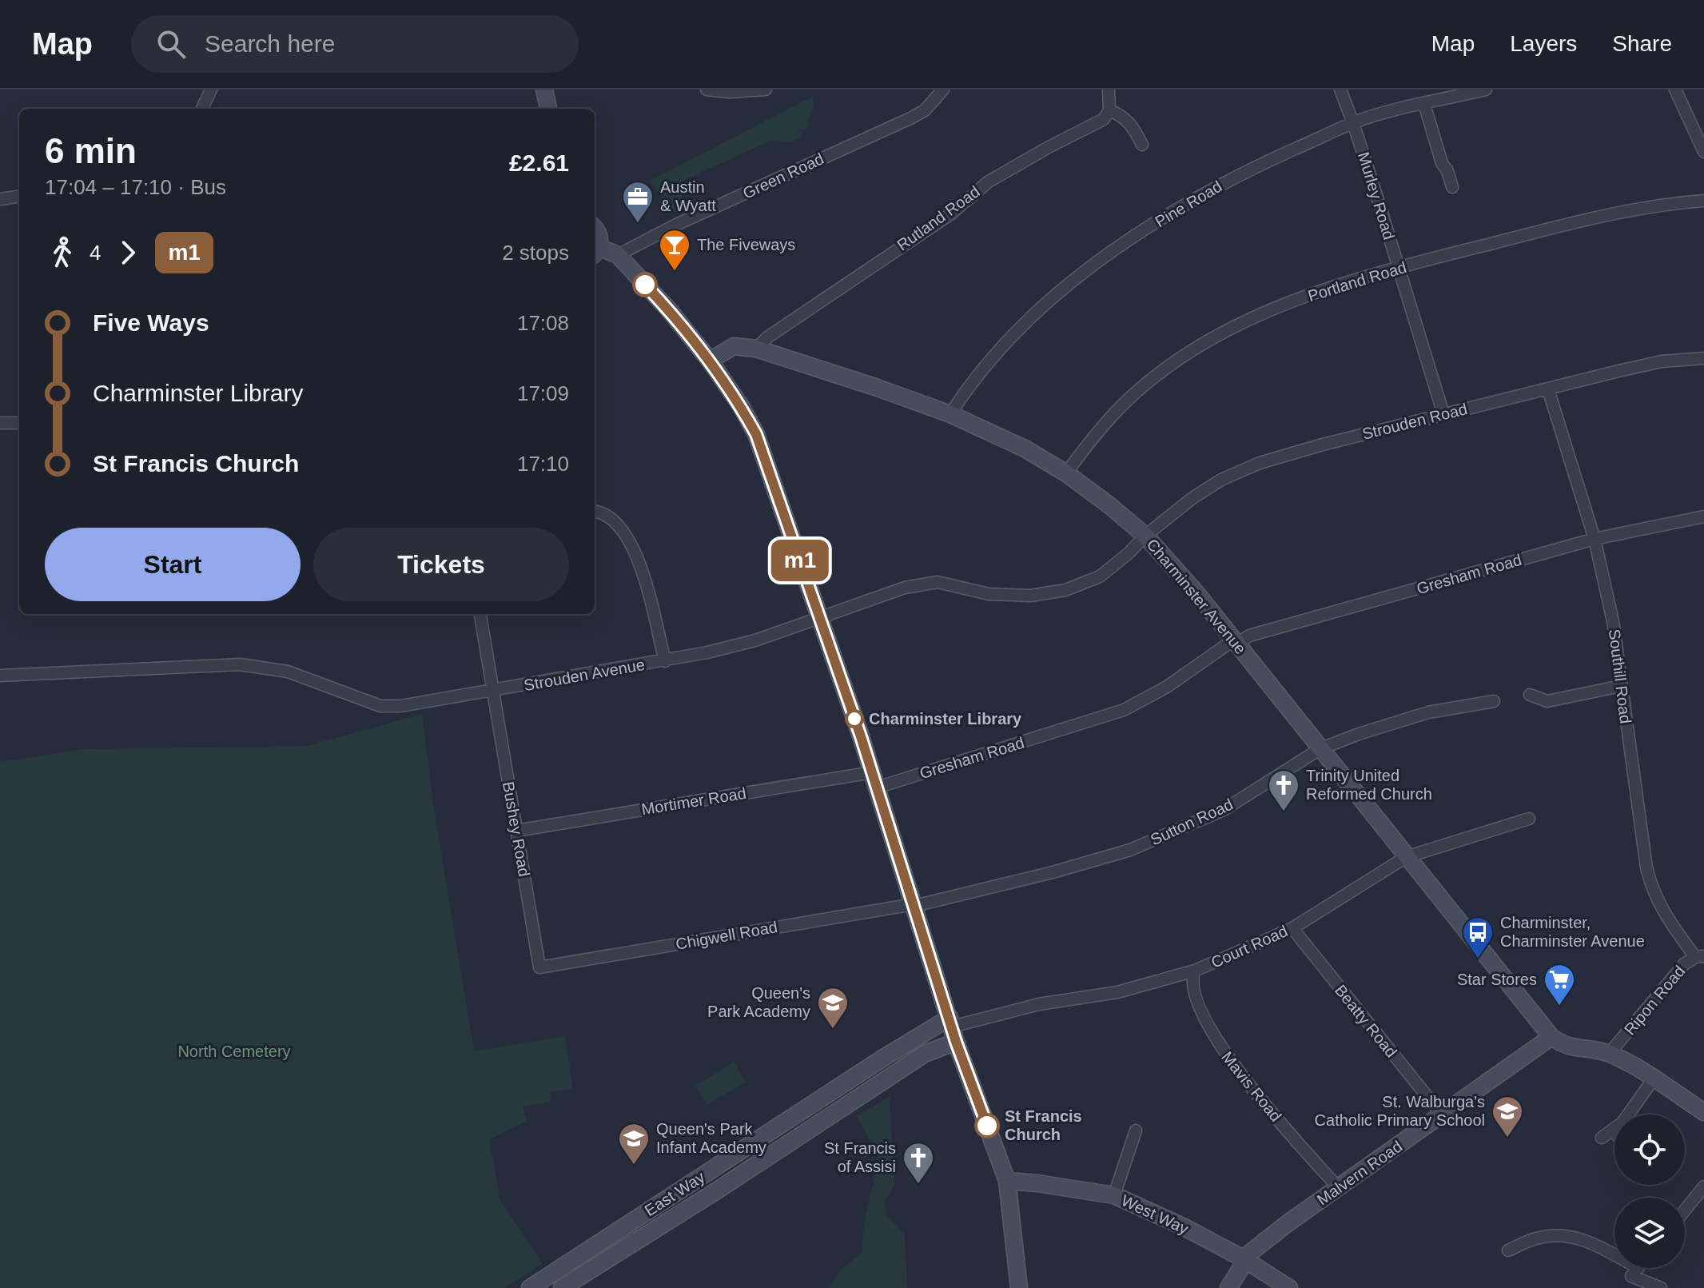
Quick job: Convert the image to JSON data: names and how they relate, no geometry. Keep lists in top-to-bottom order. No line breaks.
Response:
{"streets":{"street":["Green Road","Murley Road","Pine Road","Rutland Road","Portland Road","Strouden Road","Gresham Road","Charminster Avenue","Strouden Avenue","Southill Road","Mortimer Road","Sutton Road","Bushey Road","Chigwell Road","Court Road","Ripon Road","Beatty Road","Mavis Road","Malvern Road","East Way","West Way"]},"crossings":[["Murley Road","Pine Road"],["Murley Road","Portland Road"],["Murley Road","Strouden Road"],["Pine Road","Charminster Avenue"],["Rutland Road","Charminster Avenue"],["Portland Road","Charminster Avenue"],["Strouden Road","Charminster Avenue"],["Strouden Road","Strouden Avenue"],["Strouden Road","Southill Road"],["Gresham Road","Charminster Avenue"],["Gresham Road","Southill Road"],["Gresham Road","Mortimer Road"],["Charminster Avenue","Strouden Avenue"],["Charminster Avenue","Sutton Road"],["Charminster Avenue","Court Road"],["Charminster Avenue","Malvern Road"],["Strouden Avenue","Bushey Road"],["Southill Road","Ripon Road"],["Mortimer Road","Bushey Road"],["Sutton Road","Chigwell Road"],["Bushey Road","Chigwell Road"],["Court Road","Beatty Road"],["Court Road","Mavis Road"],["Court Road","East Way"],["Beatty Road","Malvern Road"],["Mavis Road","Malvern Road"],["Malvern Road","West Way"]],"parks":["North Cemetery"],"places":{"office":["Austin & Wyatt"],"bar":["The Fiveways"],"other":["Charminster Library","St Francis Church"],"church":["Trinity United Reformed Church","St Francis of Assisi"],"bus stop":["Charminster, Charminster Avenue"],"supermarket":["Star Stores"],"school or university":["Queen's Park Academy","St. Walburga's Catholic Primary School","Queen's Park Infant Academy"]},"lines":["bus line m1"],"page":{"header":"Map","search":"Search here","nav":["Map","Layers","Share"],"on_map":"m1","heading":["6 min","17:04 – 17:10 · Bus","£2.61"],"legs":["4","m1","2 stops"],"list":[{"name":"Five Ways","value":"17:08"},{"name":"Charminster Library","value":"17:09"},{"name":"St Francis Church","value":"17:10"}],"buttons":["Start","Tickets"]}}
